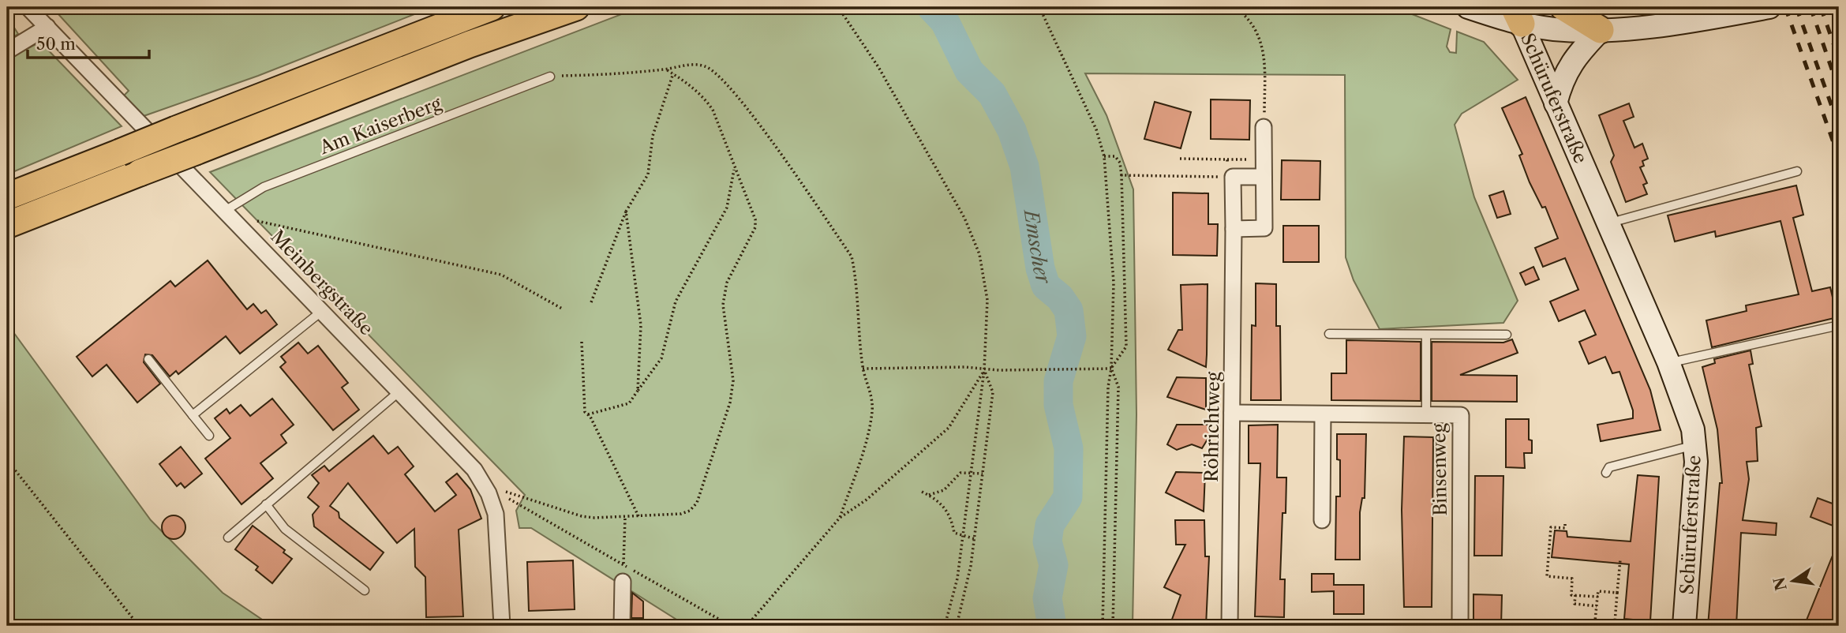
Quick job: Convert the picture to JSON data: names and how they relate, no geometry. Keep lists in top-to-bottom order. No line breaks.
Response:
{"streets":{"main road":["Schüruferstraße"],"street":["Meinbergstraße","Röhrichtweg","Binsenweg"],"lane":["Am Kaiserberg"]},"crossings":[["Am Kaiserberg","Meinbergstraße"],["Röhrichtweg","Binsenweg"]],"water":["Emscher"],"scale_bar":"50 m","north":"left"}
